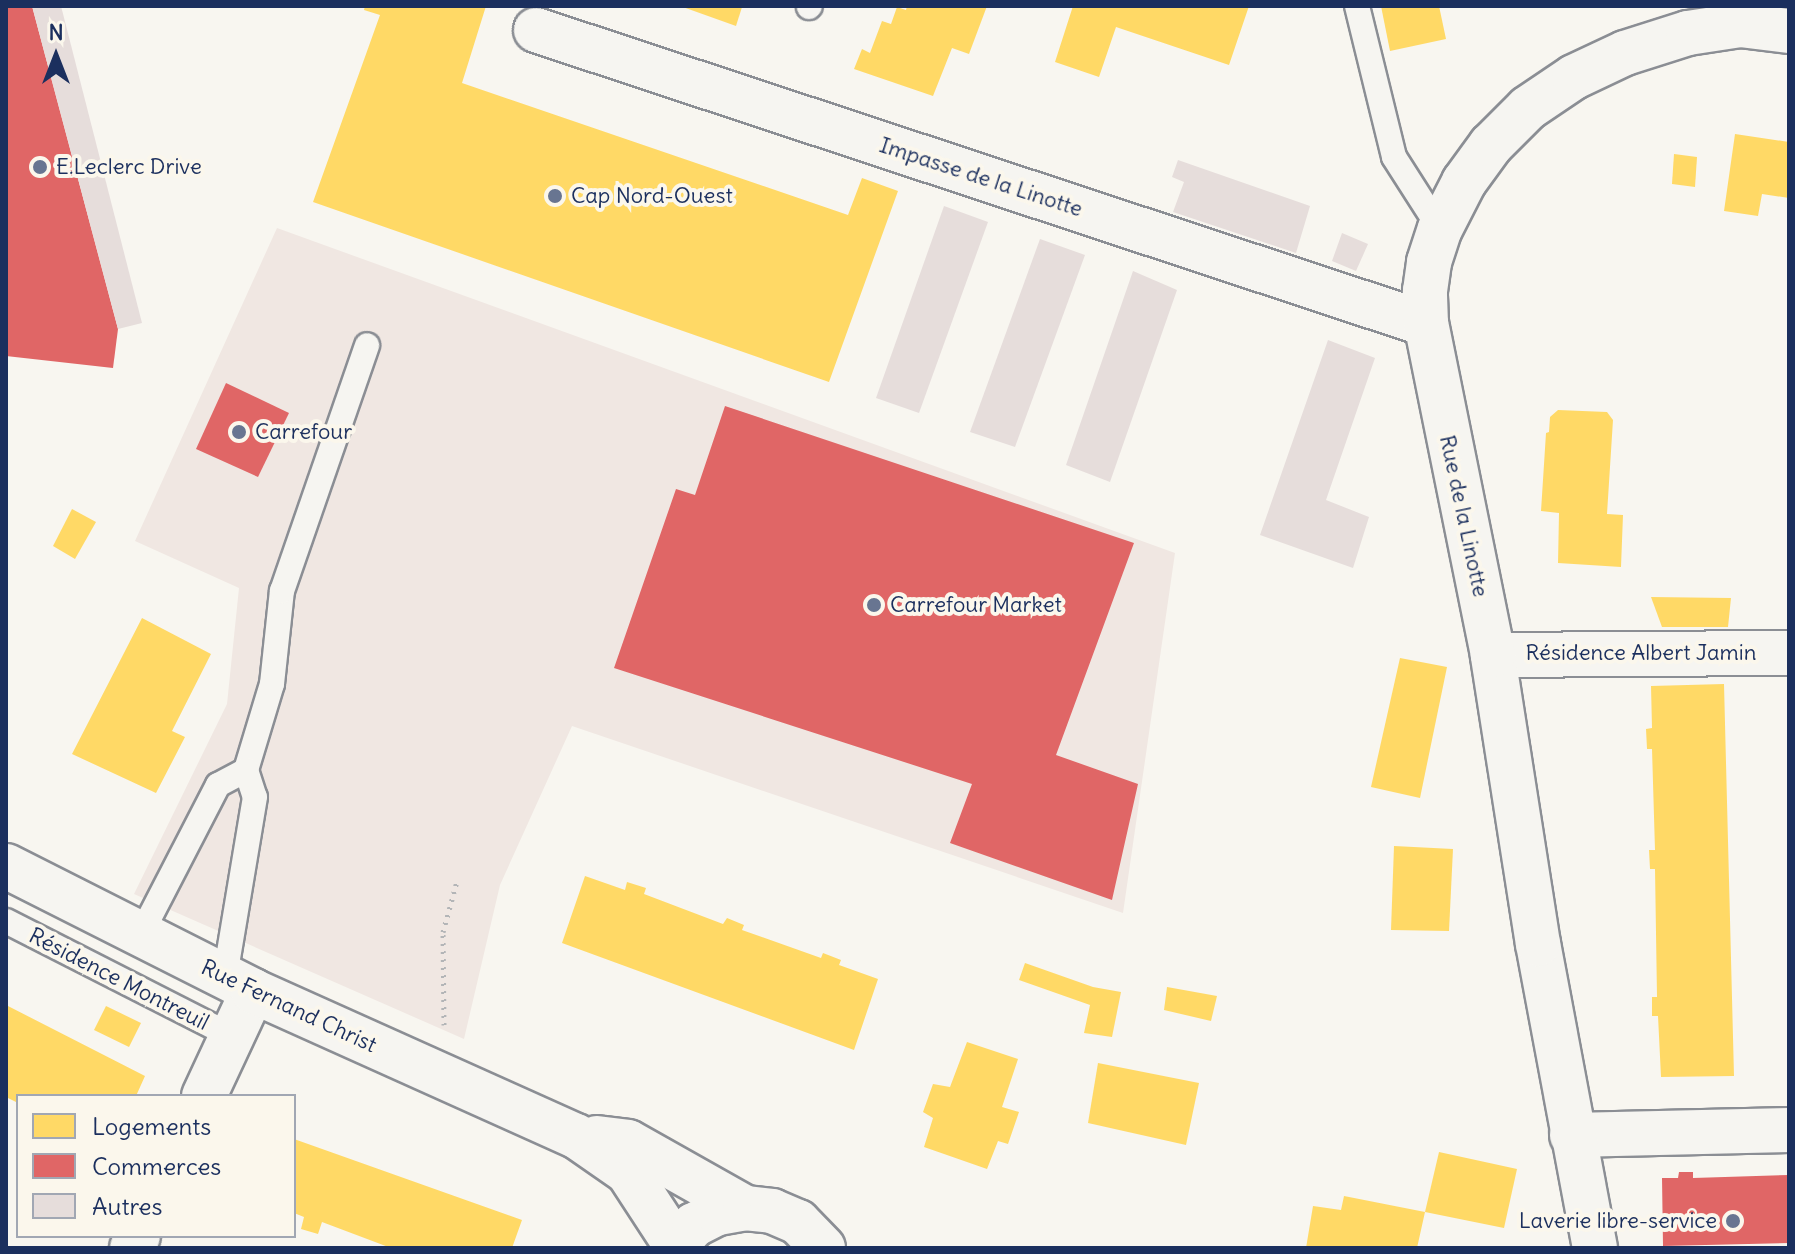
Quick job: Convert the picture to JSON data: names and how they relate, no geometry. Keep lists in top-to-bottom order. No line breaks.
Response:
{"streets":{"street":["Impasse de la Linotte","Rue de la Linotte","Résidence Albert Jamin","Résidence Montreuil","Rue Fernand Christ"]},"crossings":[["Impasse de la Linotte","Rue de la Linotte"],["Rue de la Linotte","Résidence Albert Jamin"],["Résidence Montreuil","Rue Fernand Christ"]],"places":["E.Leclerc Drive","Cap Nord-Ouest","Carrefour","Carrefour Market","Laverie libre-service"],"legend":["Logements","Commerces","Autres"],"north":"top"}
